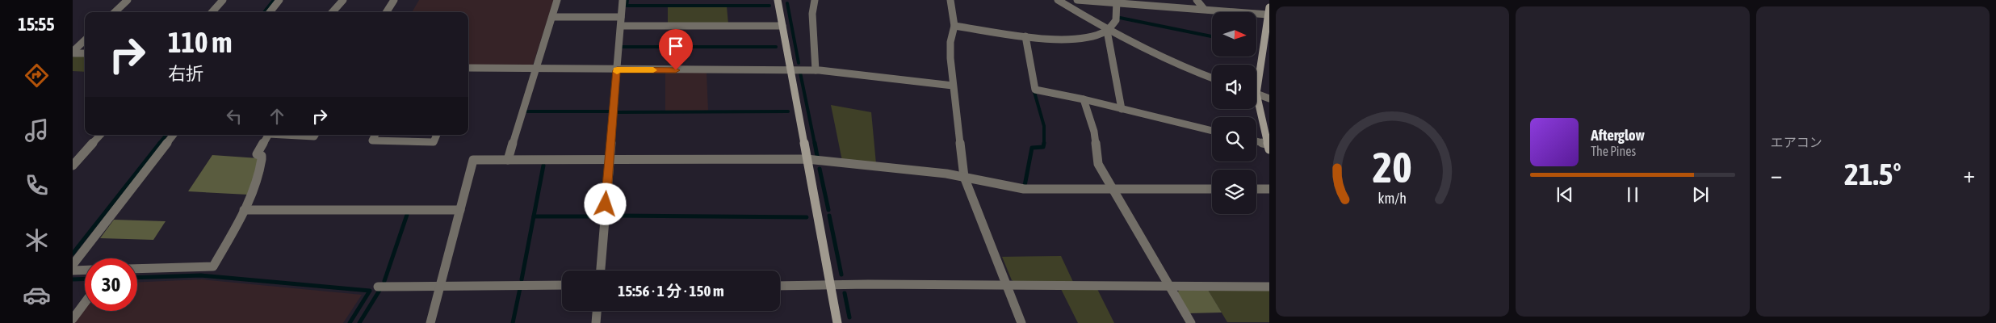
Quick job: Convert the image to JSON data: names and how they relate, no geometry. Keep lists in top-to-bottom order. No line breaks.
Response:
{"north":"right","page":{"tabs":"15:55","tile":"エアコン","turn":["110 m","右折"],"song":["Afterglow","The Pines"],"heat":["−","21.5°","+"],"limit":"30","trip":"15:56 · 1 分 · 150 m","gauge":["20","km/h"]}}
